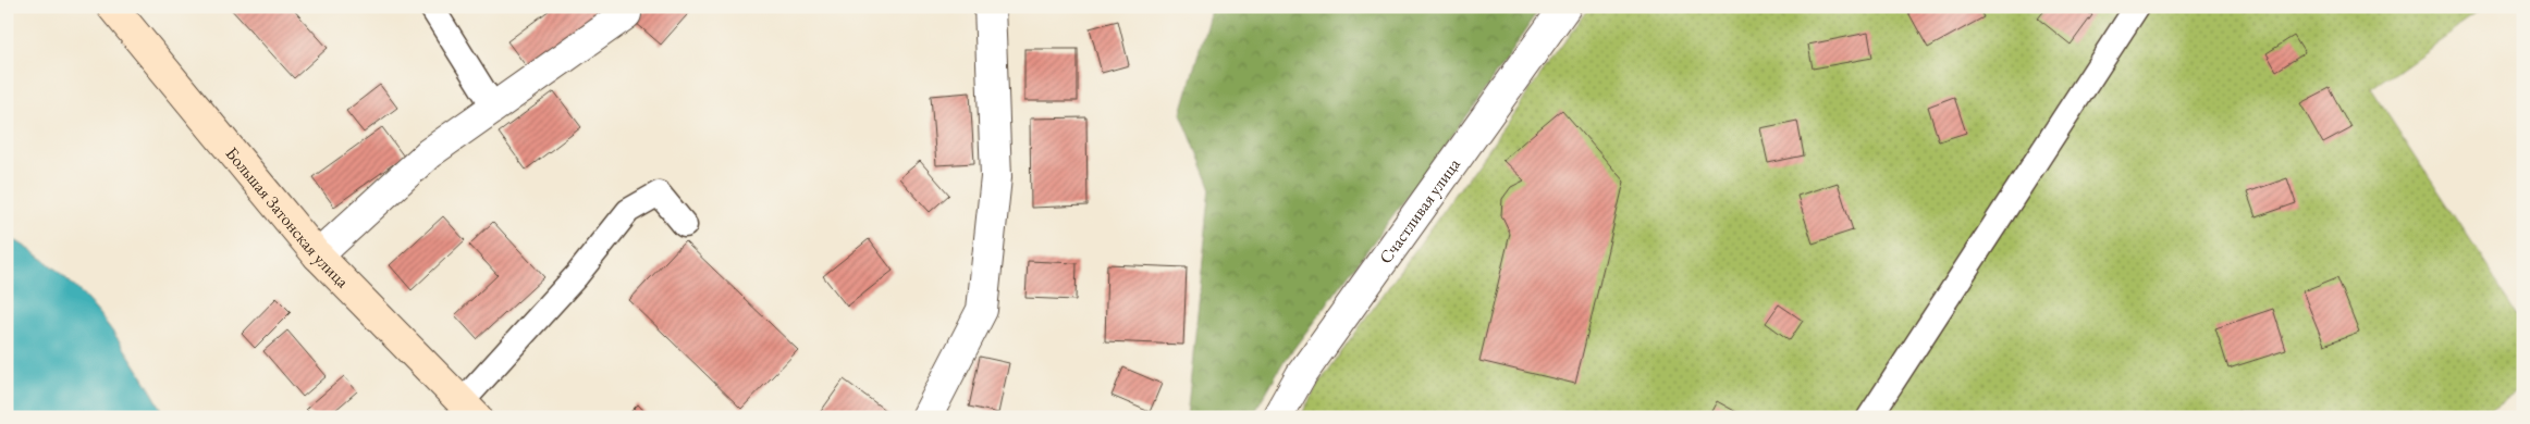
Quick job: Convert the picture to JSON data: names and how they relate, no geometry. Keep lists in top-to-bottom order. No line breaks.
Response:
{"streets":{"street":["Счастливая улица","Большая Затонская улица"]}}
